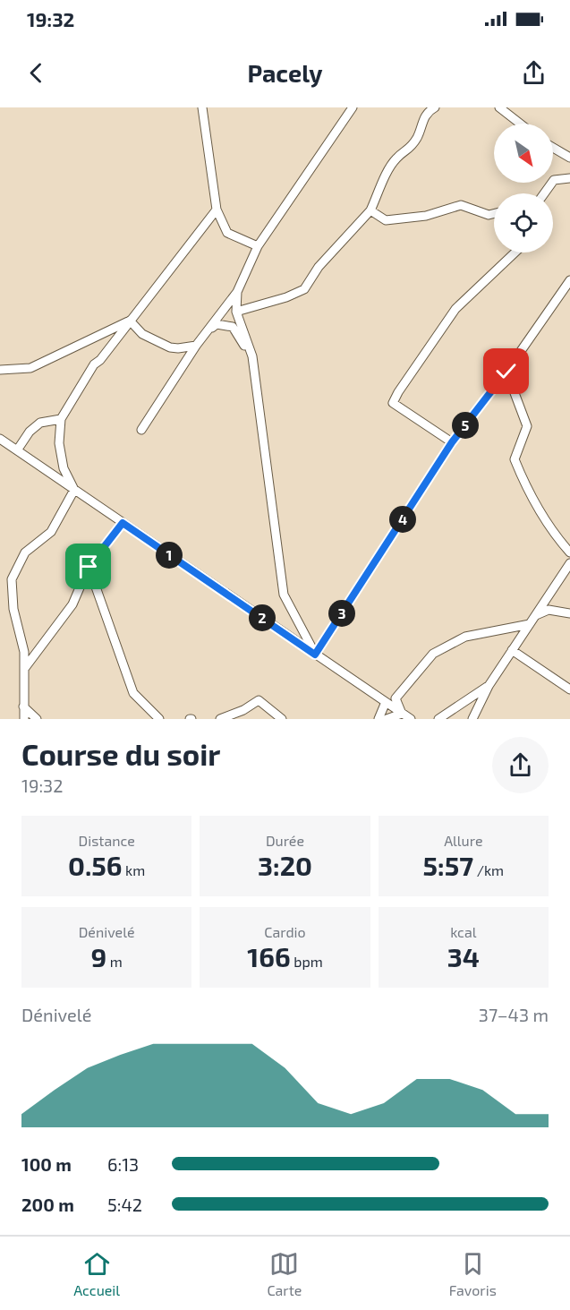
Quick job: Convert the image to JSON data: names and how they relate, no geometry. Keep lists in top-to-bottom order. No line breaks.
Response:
{"north":"bottom right","page":{"status":"19:32","header":"Pacely","pins":["5","4","1","3","2"],"heading":["Course du soir","19:32"],"stats":[["Distance","0.56 km"],["Durée","3:20"],["Allure","5:57 /km"],["Dénivelé","9 m"],["Cardio","166 bpm"],["kcal","34"]],"chart":["Dénivelé","37–43 m"],"list":[{"name":"100 m","note":"6:13"},{"name":"200 m","note":"5:42"}],"tabs":["Accueil","Carte","Favoris"]}}
